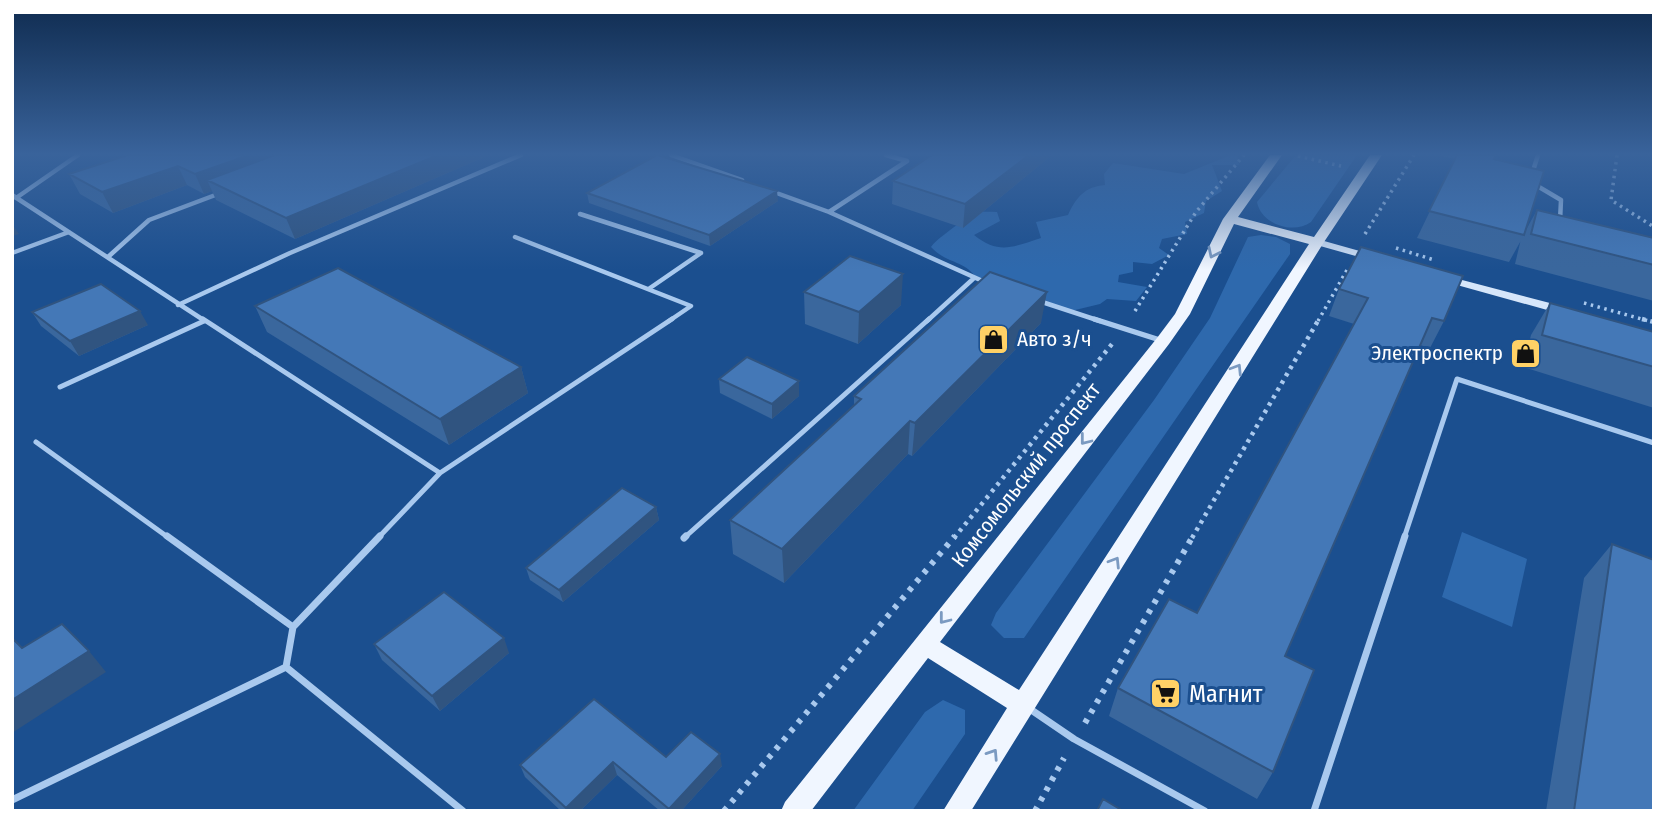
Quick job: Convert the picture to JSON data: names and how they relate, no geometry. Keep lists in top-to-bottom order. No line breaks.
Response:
{"streets":{"main road":["Комсомольский проспект"]},"places":{"shop":["Авто з/ч","Электроспектр"],"supermarket":["Магнит"]}}
